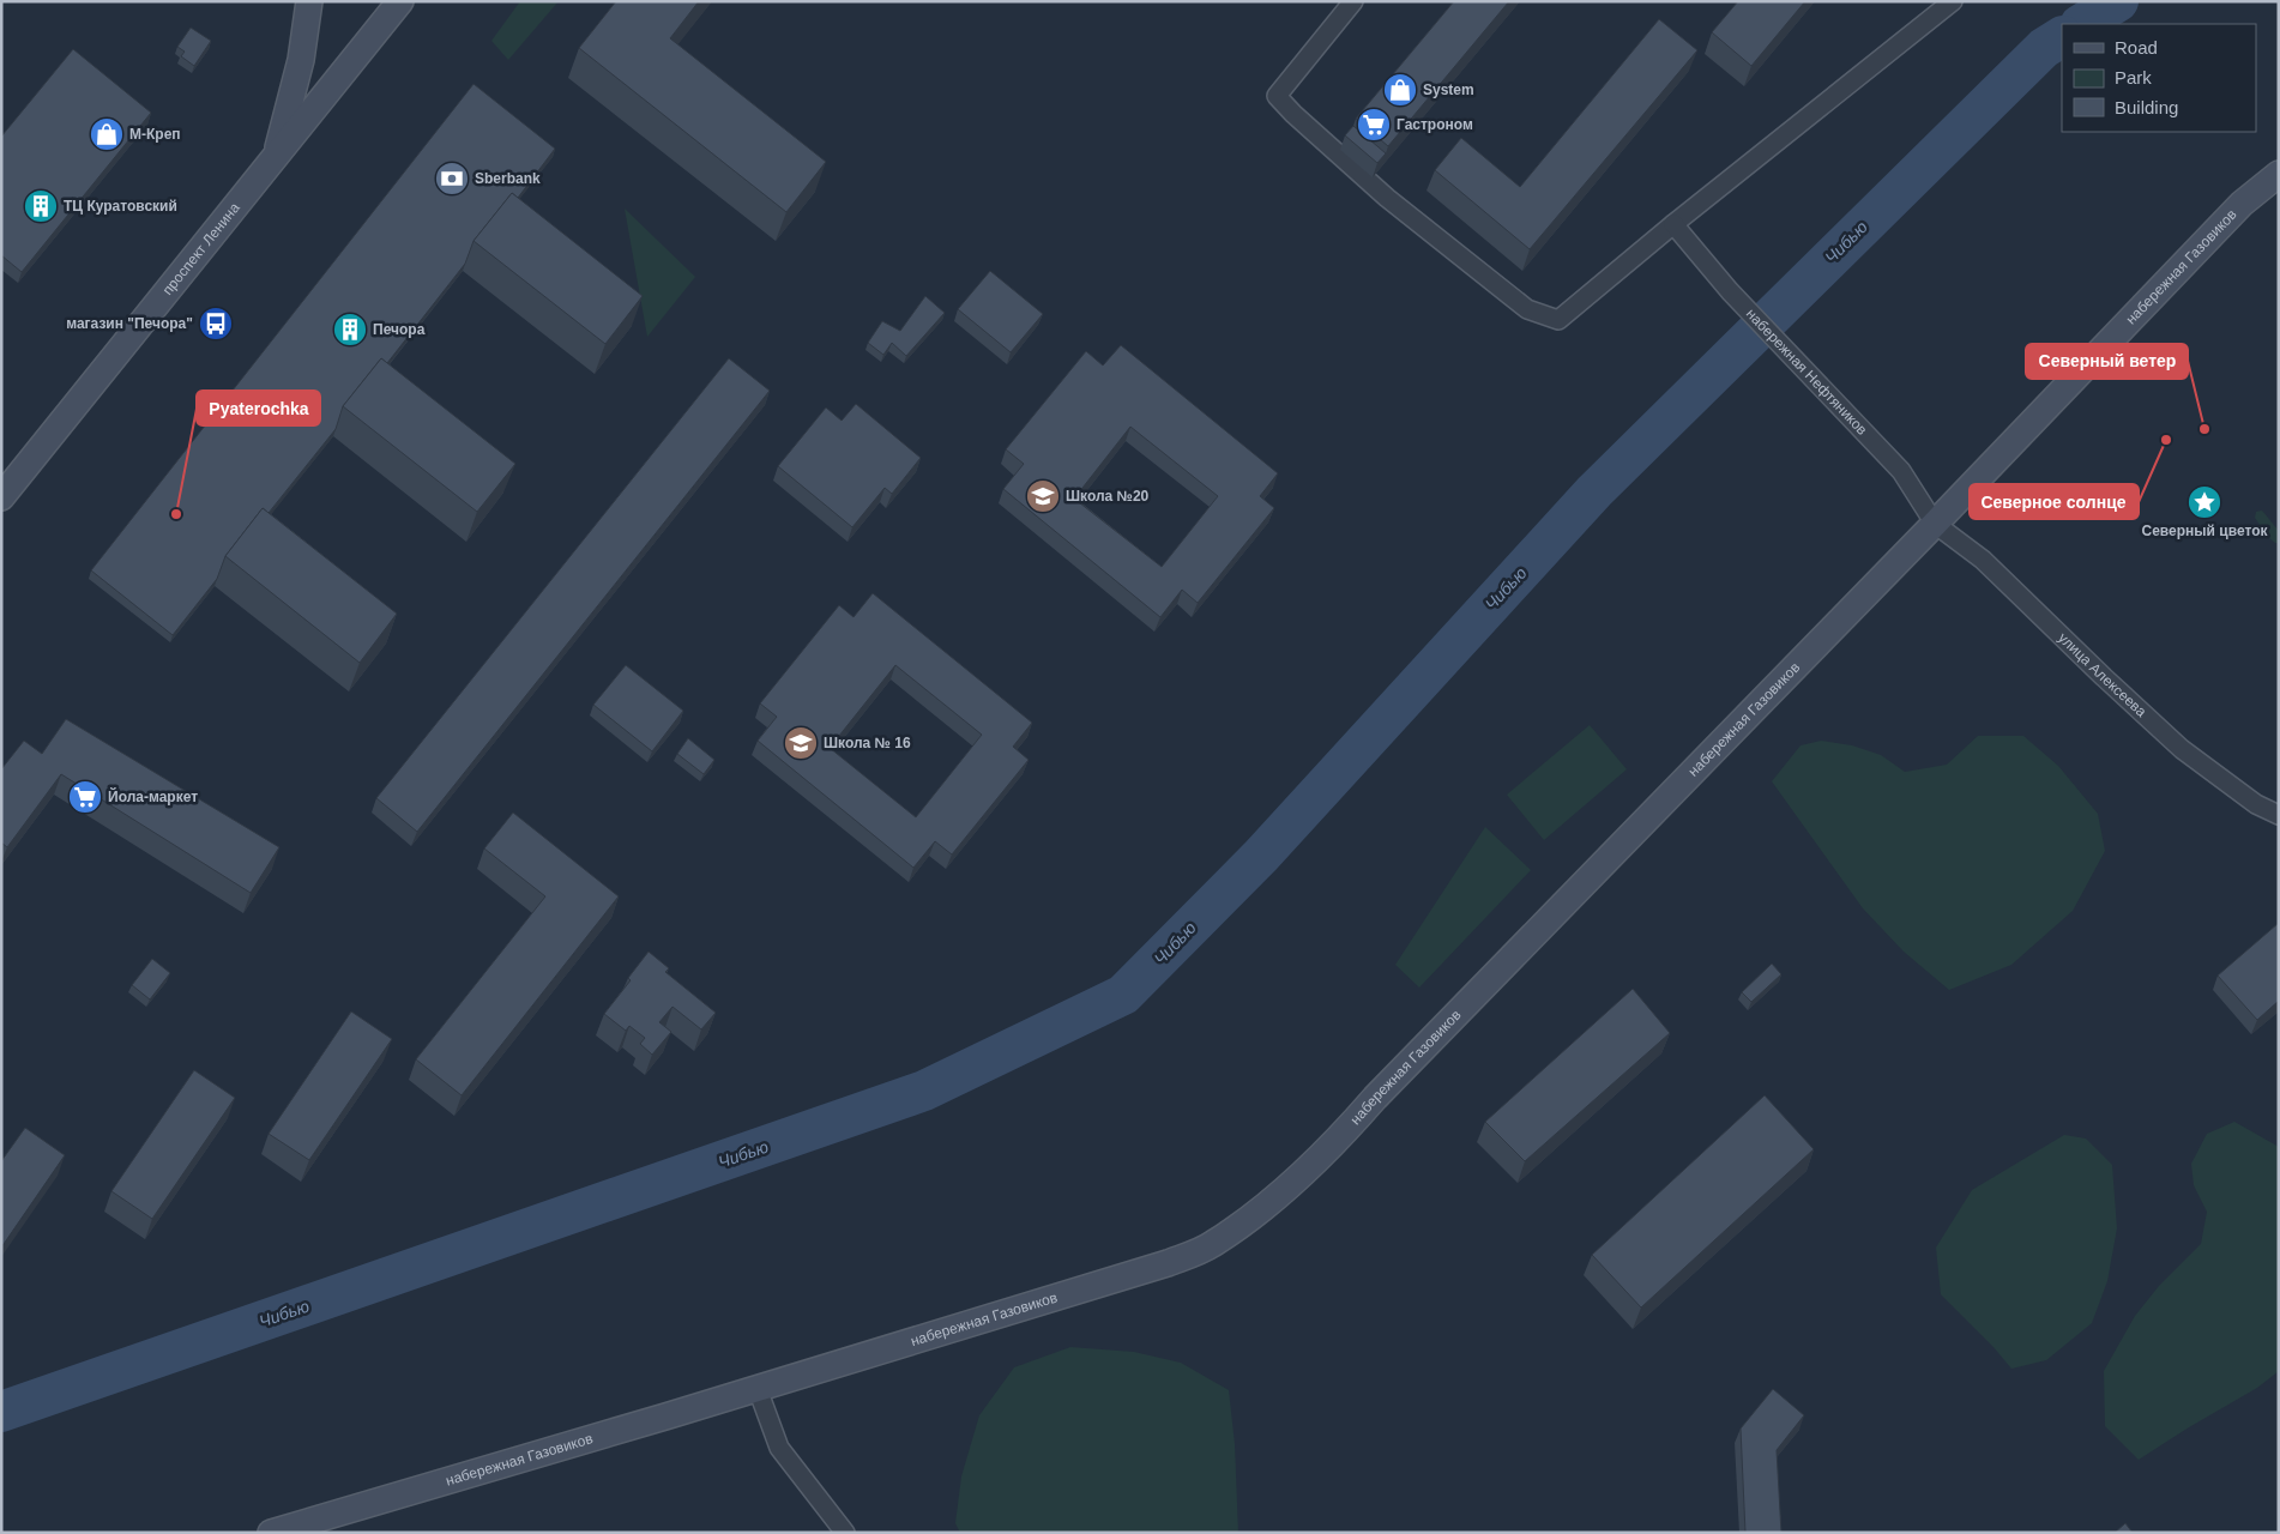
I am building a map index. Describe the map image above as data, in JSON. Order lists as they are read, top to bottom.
{
  "streets": {
    "main road": ["проспект Ленина", "набережная Газовиков"],
    "street": ["набережная Нефтяников", "улица Алексеева"]
  },
  "crossings": [
    ["набережная Газовиков", "набережная Нефтяников"],
    ["набережная Газовиков", "улица Алексеева"],
    ["набережная Нефтяников", "улица Алексеева"]
  ],
  "water": ["Чибью"],
  "places": {
    "shop": ["System", "М-Креп"],
    "supermarket": ["Гастроном", "Йола-маркет"],
    "bank": ["Sberbank"],
    "building": ["ТЦ Куратовский", "Печора"],
    "bus stop": ["магазин \"Печора\""],
    "other": ["Северный ветер", "Северное солнце", "Pyaterochka"],
    "school or university": ["Школа №20", "Школа № 16"],
    "place": ["Северный цветок"]
  },
  "legend": ["Road", "Park", "Building"]
}
